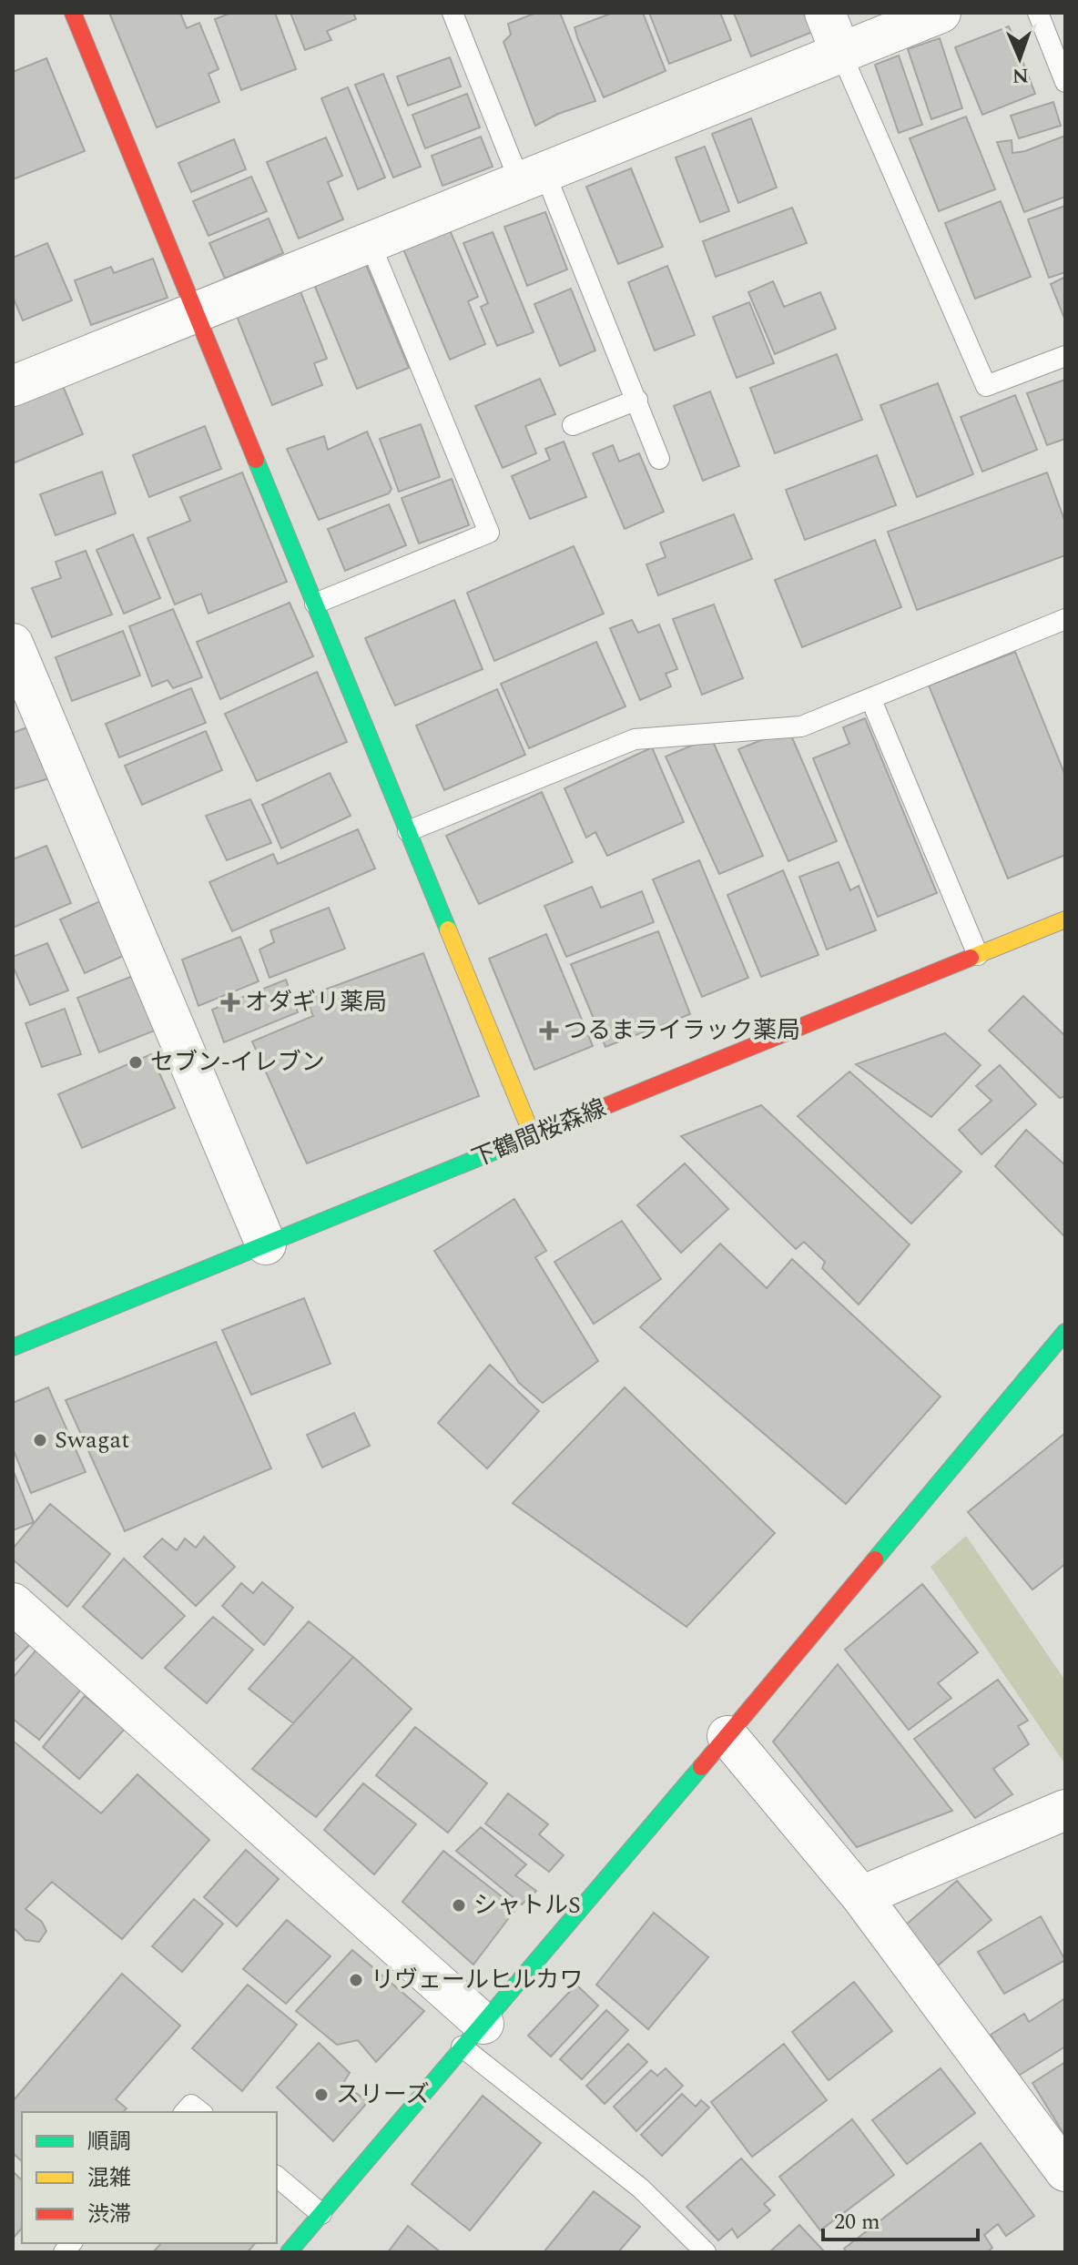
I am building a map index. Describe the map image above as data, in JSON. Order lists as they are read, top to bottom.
{
  "streets": {
    "street": ["下鶴間桜森線"]
  },
  "places": {
    "health": ["オダギリ薬局", "つるまライラック薬局"],
    "other": [
      "セブン-イレブン",
      "Swagat",
      "シャトルS",
      "リヴェールヒルカワ",
      "スリーズ"
    ]
  },
  "legend": ["順調", "混雑", "渋滞"],
  "scale_bar": "20 m",
  "north": "bottom"
}
